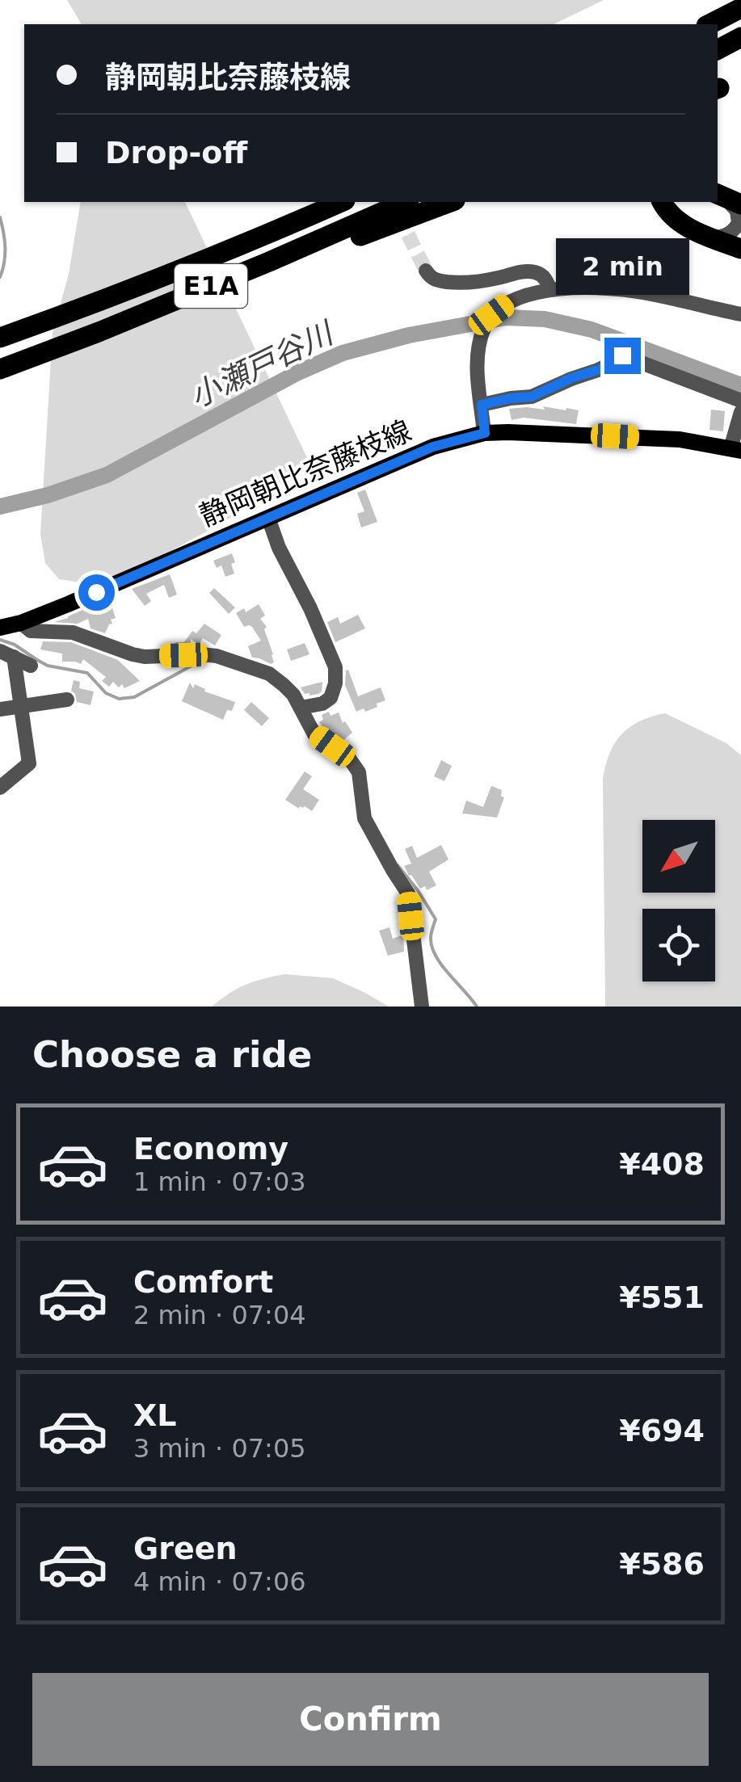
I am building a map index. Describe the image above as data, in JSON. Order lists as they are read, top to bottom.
{
  "streets": {
    "highway": ["E1A"],
    "main road": ["静岡朝比奈藤枝線"]
  },
  "water": ["小瀬戸谷川"],
  "north": "bottom left",
  "page": {
    "banner": ["静岡朝比奈藤枝線", "Drop-off"],
    "bubble": "2 min",
    "heading": "Choose a ride",
    "list": [
      {
        "name": "Economy",
        "note": "1 min · 07:03",
        "value": "¥408"
      },
      {
        "name": "Comfort",
        "note": "2 min · 07:04",
        "value": "¥551"
      },
      {
        "name": "XL",
        "note": "3 min · 07:05",
        "value": "¥694"
      },
      {
        "name": "Green",
        "note": "4 min · 07:06",
        "value": "¥586"
      }
    ],
    "buttons": "Confirm"
  }
}
